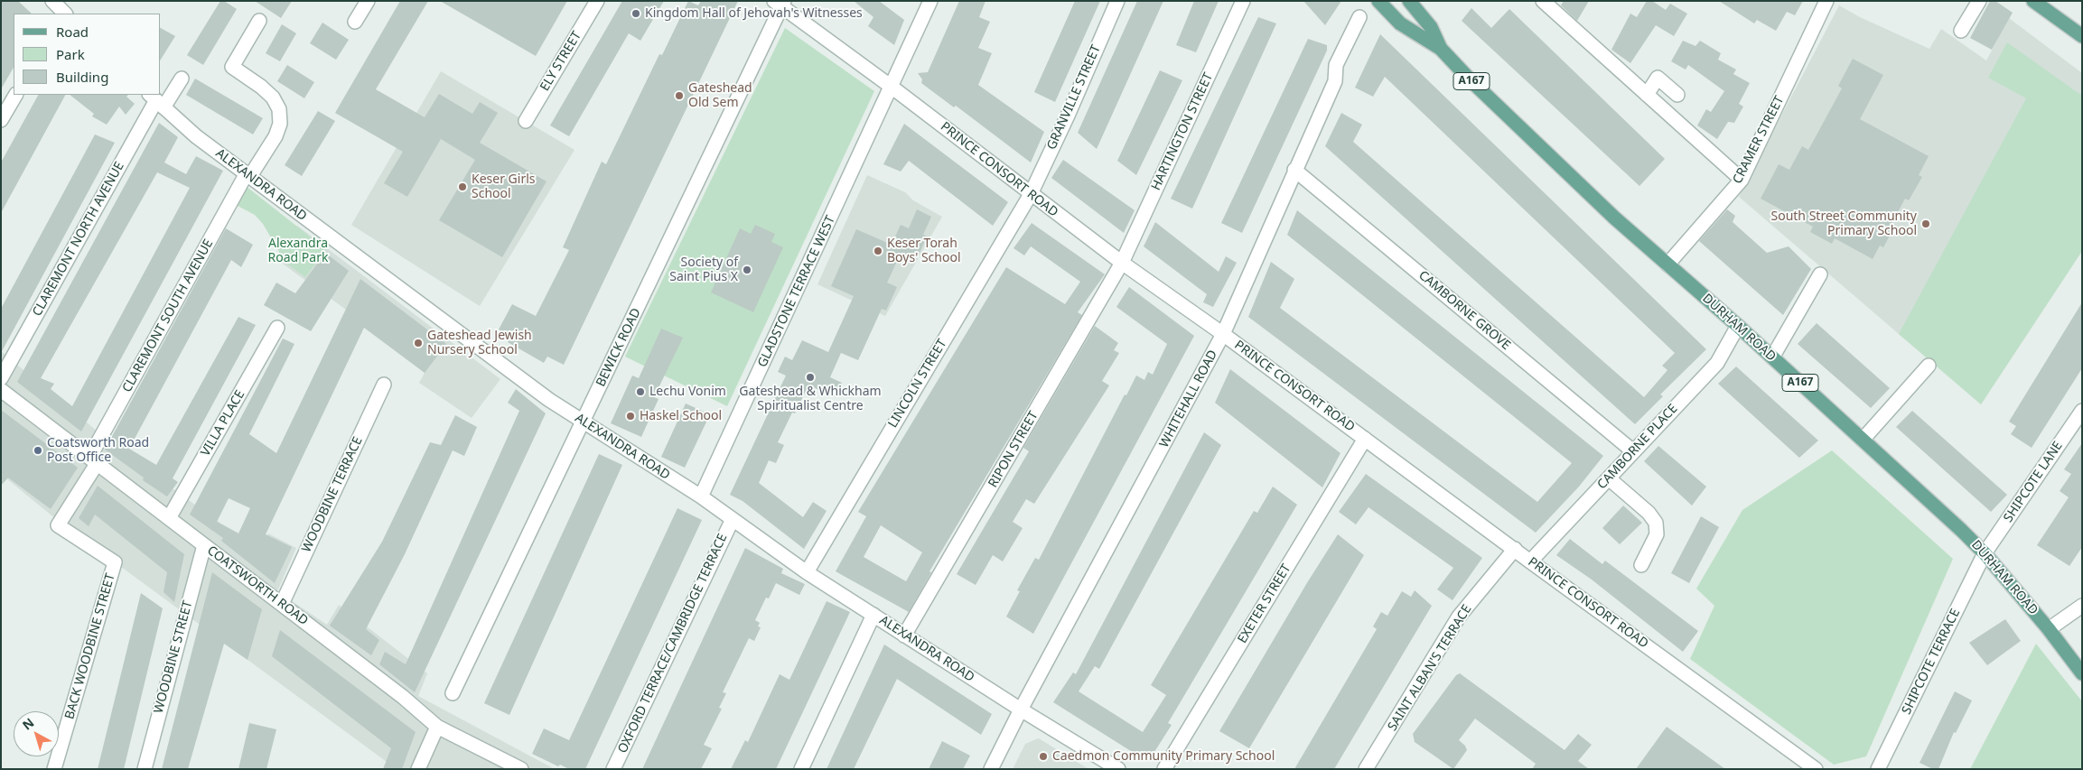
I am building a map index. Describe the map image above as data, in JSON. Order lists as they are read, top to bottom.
{
  "streets": {
    "main road": ["A167", "DURHAM ROAD"],
    "street": [
      "ELY STREET",
      "GRANVILLE STREET",
      "HARTINGTON STREET",
      "CRAMER STREET",
      "PRINCE CONSORT ROAD",
      "ALEXANDRA ROAD",
      "CLAREMONT NORTH AVENUE",
      "GLADSTONE TERRACE WEST",
      "CAMBORNE GROVE",
      "CLAREMONT SOUTH AVENUE",
      "BEWICK ROAD",
      "LINCOLN STREET",
      "WHITEHALL ROAD",
      "VILLA PLACE",
      "CAMBORNE PLACE",
      "RIPON STREET",
      "SHIPCOTE LANE",
      "WOODBINE TERRACE",
      "COATSWORTH ROAD",
      "EXETER STREET",
      "OXFORD TERRACE/CAMBRIDGE TERRACE",
      "BACK WOODBINE STREET",
      "WOODBINE STREET",
      "SHIPCOTE TERRACE",
      "SAINT ALBAN'S TERRACE"
    ]
  },
  "crossings": [
    ["A167", "DURHAM ROAD"],
    ["GRANVILLE STREET", "PRINCE CONSORT ROAD"],
    ["GRANVILLE STREET", "LINCOLN STREET"],
    ["HARTINGTON STREET", "PRINCE CONSORT ROAD"],
    ["HARTINGTON STREET", "RIPON STREET"],
    ["CRAMER STREET", "DURHAM ROAD"],
    ["PRINCE CONSORT ROAD", "GLADSTONE TERRACE WEST"],
    ["PRINCE CONSORT ROAD", "BEWICK ROAD"],
    ["PRINCE CONSORT ROAD", "LINCOLN STREET"],
    ["PRINCE CONSORT ROAD", "WHITEHALL ROAD"],
    ["PRINCE CONSORT ROAD", "CAMBORNE PLACE"],
    ["PRINCE CONSORT ROAD", "RIPON STREET"],
    ["PRINCE CONSORT ROAD", "EXETER STREET"],
    ["PRINCE CONSORT ROAD", "SAINT ALBAN'S TERRACE"],
    ["ALEXANDRA ROAD", "CLAREMONT NORTH AVENUE"],
    ["ALEXANDRA ROAD", "GLADSTONE TERRACE WEST"],
    ["ALEXANDRA ROAD", "CLAREMONT SOUTH AVENUE"],
    ["ALEXANDRA ROAD", "BEWICK ROAD"],
    ["ALEXANDRA ROAD", "LINCOLN STREET"],
    ["ALEXANDRA ROAD", "WHITEHALL ROAD"],
    ["ALEXANDRA ROAD", "RIPON STREET"],
    ["ALEXANDRA ROAD", "OXFORD TERRACE/CAMBRIDGE TERRACE"],
    ["CAMBORNE GROVE", "WHITEHALL ROAD"],
    ["CAMBORNE GROVE", "CAMBORNE PLACE"],
    ["CLAREMONT SOUTH AVENUE", "COATSWORTH ROAD"],
    ["CLAREMONT SOUTH AVENUE", "BACK WOODBINE STREET"],
    ["DURHAM ROAD", "CAMBORNE PLACE"],
    ["DURHAM ROAD", "SHIPCOTE LANE"],
    ["DURHAM ROAD", "SHIPCOTE TERRACE"],
    ["VILLA PLACE", "COATSWORTH ROAD"],
    ["SHIPCOTE LANE", "SHIPCOTE TERRACE"],
    ["WOODBINE TERRACE", "COATSWORTH ROAD"],
    ["COATSWORTH ROAD", "WOODBINE STREET"]
  ],
  "parks": ["Alexandra Road Park"],
  "places": [
    "Kingdom Hall of Jehovah's Witnesses",
    "Gateshead Old Sem",
    "Keser Girls School",
    "South Street Community Primary School",
    "Keser Torah Boys' School",
    "Society of Saint Pius X",
    "Gateshead Jewish Nursery School",
    "Gateshead & Whickham Spiritualist Centre",
    "Lechu Vonim",
    "Haskel School",
    "Coatsworth Road Post Office",
    "Caedmon Community Primary School"
  ],
  "legend": ["Road", "Park", "Building"],
  "north": "top left"
}
